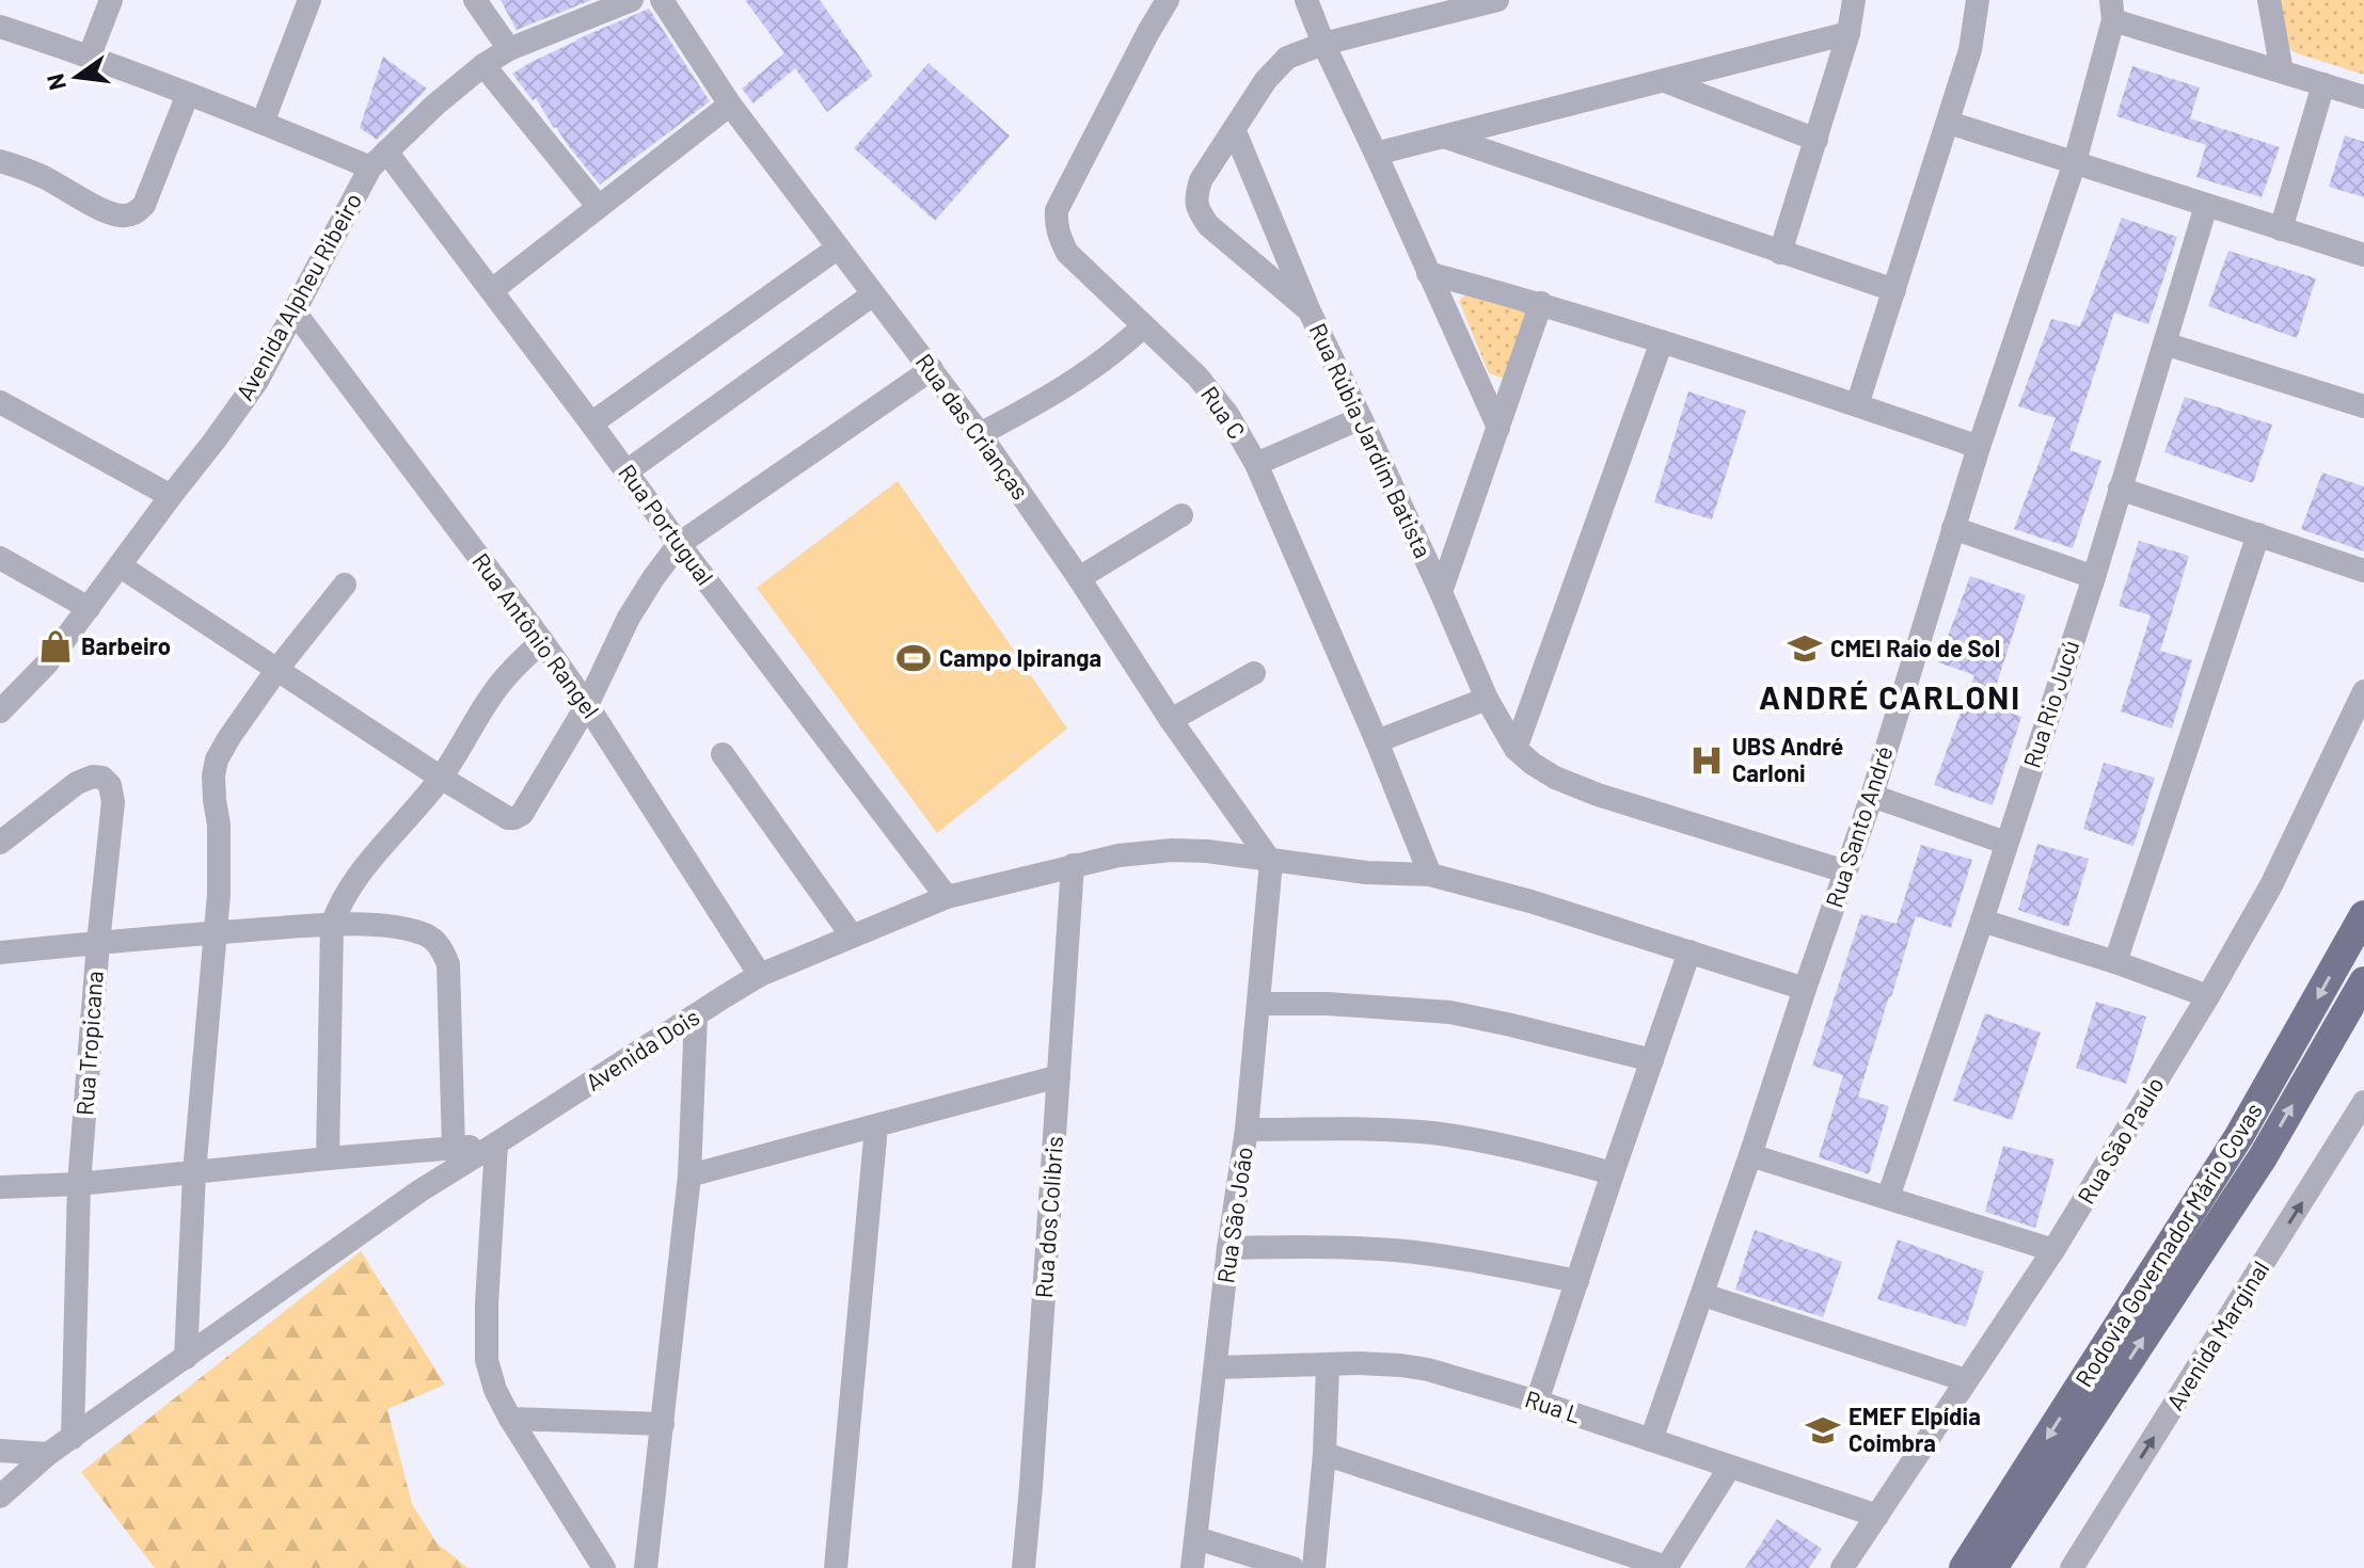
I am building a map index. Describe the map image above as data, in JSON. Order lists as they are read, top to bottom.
{
  "streets": {
    "main road": ["Rodovia Governador Mário Covas"],
    "street": [
      "Avenida Alpheu Ribeiro",
      "Rua C",
      "Rua das Crianças",
      "Rua Rúbia Jardim Batista",
      "Rua Portugual",
      "Rua Antônio Rangel",
      "Rua Rio Jucú",
      "Rua Santo André",
      "Rua Tropicana",
      "Avenida Dois",
      "Rua São Paulo",
      "Rua São João",
      "Rua dos Colibris",
      "Avenida Marginal",
      "Rua L"
    ]
  },
  "crossings": [
    ["Avenida Alpheu Ribeiro", "Rua Portugual"],
    ["Avenida Alpheu Ribeiro", "Rua Antônio Rangel"],
    ["Rua C", "Avenida Dois"],
    ["Rua das Crianças", "Avenida Dois"],
    ["Rua das Crianças", "Rua São João"],
    ["Rua Portugual", "Avenida Dois"],
    ["Rua Antônio Rangel", "Avenida Dois"],
    ["Rua Santo André", "Avenida Dois"],
    ["Rua Santo André", "Rua L"],
    ["Rua Tropicana", "Avenida Dois"],
    ["Avenida Dois", "Rua São João"],
    ["Avenida Dois", "Rua dos Colibris"],
    ["Rua São Paulo", "Rua L"],
    ["Rua São João", "Rua L"]
  ],
  "one_way": ["Avenida Marginal"],
  "districts": ["ANDRÉ CARLONI"],
  "places": {
    "shop": ["Barbeiro"],
    "school or university": ["CMEI Raio de Sol", "EMEF Elpídia Coimbra"],
    "sports": ["Campo Ipiranga"],
    "hospital": ["UBS André Carloni"]
  },
  "north": "left"
}
